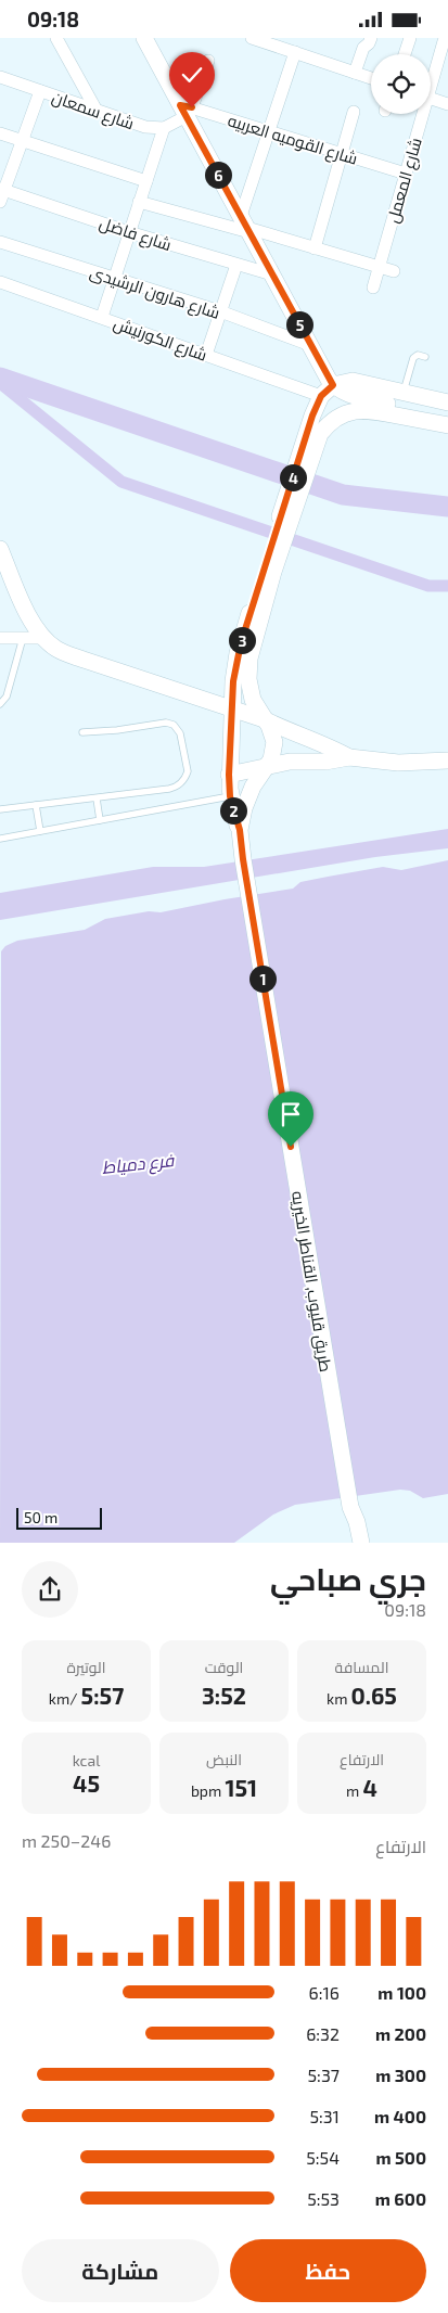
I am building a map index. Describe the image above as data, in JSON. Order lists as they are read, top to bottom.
{
  "streets": {
    "main road": ["طريق قليوب, القناطر الخيريه"],
    "street": [
      "شارع سمعان",
      "شارع القوميه العربيه",
      "شارع المعمل",
      "شارع فاضل",
      "شارع هارون الرشيدى",
      "شارع الكورنيش"
    ]
  },
  "crossings": [
    ["شارع القوميه العربيه", "شارع المعمل"],
    ["شارع الكورنيش", "طريق قليوب, القناطر الخيريه"]
  ],
  "water": ["فرع دمياط"],
  "scale_bar": "50 m",
  "page": {
    "status": "09:18",
    "pins": [
      "6",
      "5",
      "4",
      "3",
      "2",
      "1"
    ],
    "scale": "50 m",
    "heading": ["جري صباحي", "09:18"],
    "stats": [
      ["المسافة", "0.65 km"],
      ["الوقت", "3:52"],
      ["الوتيرة", "5:57 /km"],
      ["الارتفاع", "4 m"],
      ["النبض", "151 bpm"],
      ["kcal", "45"]
    ],
    "chart": ["الارتفاع", "246–250 m"],
    "list": [
      {
        "name": "100 m",
        "note": "6:16"
      },
      {
        "name": "200 m",
        "note": "6:32"
      },
      {
        "name": "300 m",
        "note": "5:37"
      },
      {
        "name": "400 m",
        "note": "5:31"
      },
      {
        "name": "500 m",
        "note": "5:54"
      },
      {
        "name": "600 m",
        "note": "5:53"
      }
    ],
    "buttons": ["حفظ", "مشاركة"]
  }
}
